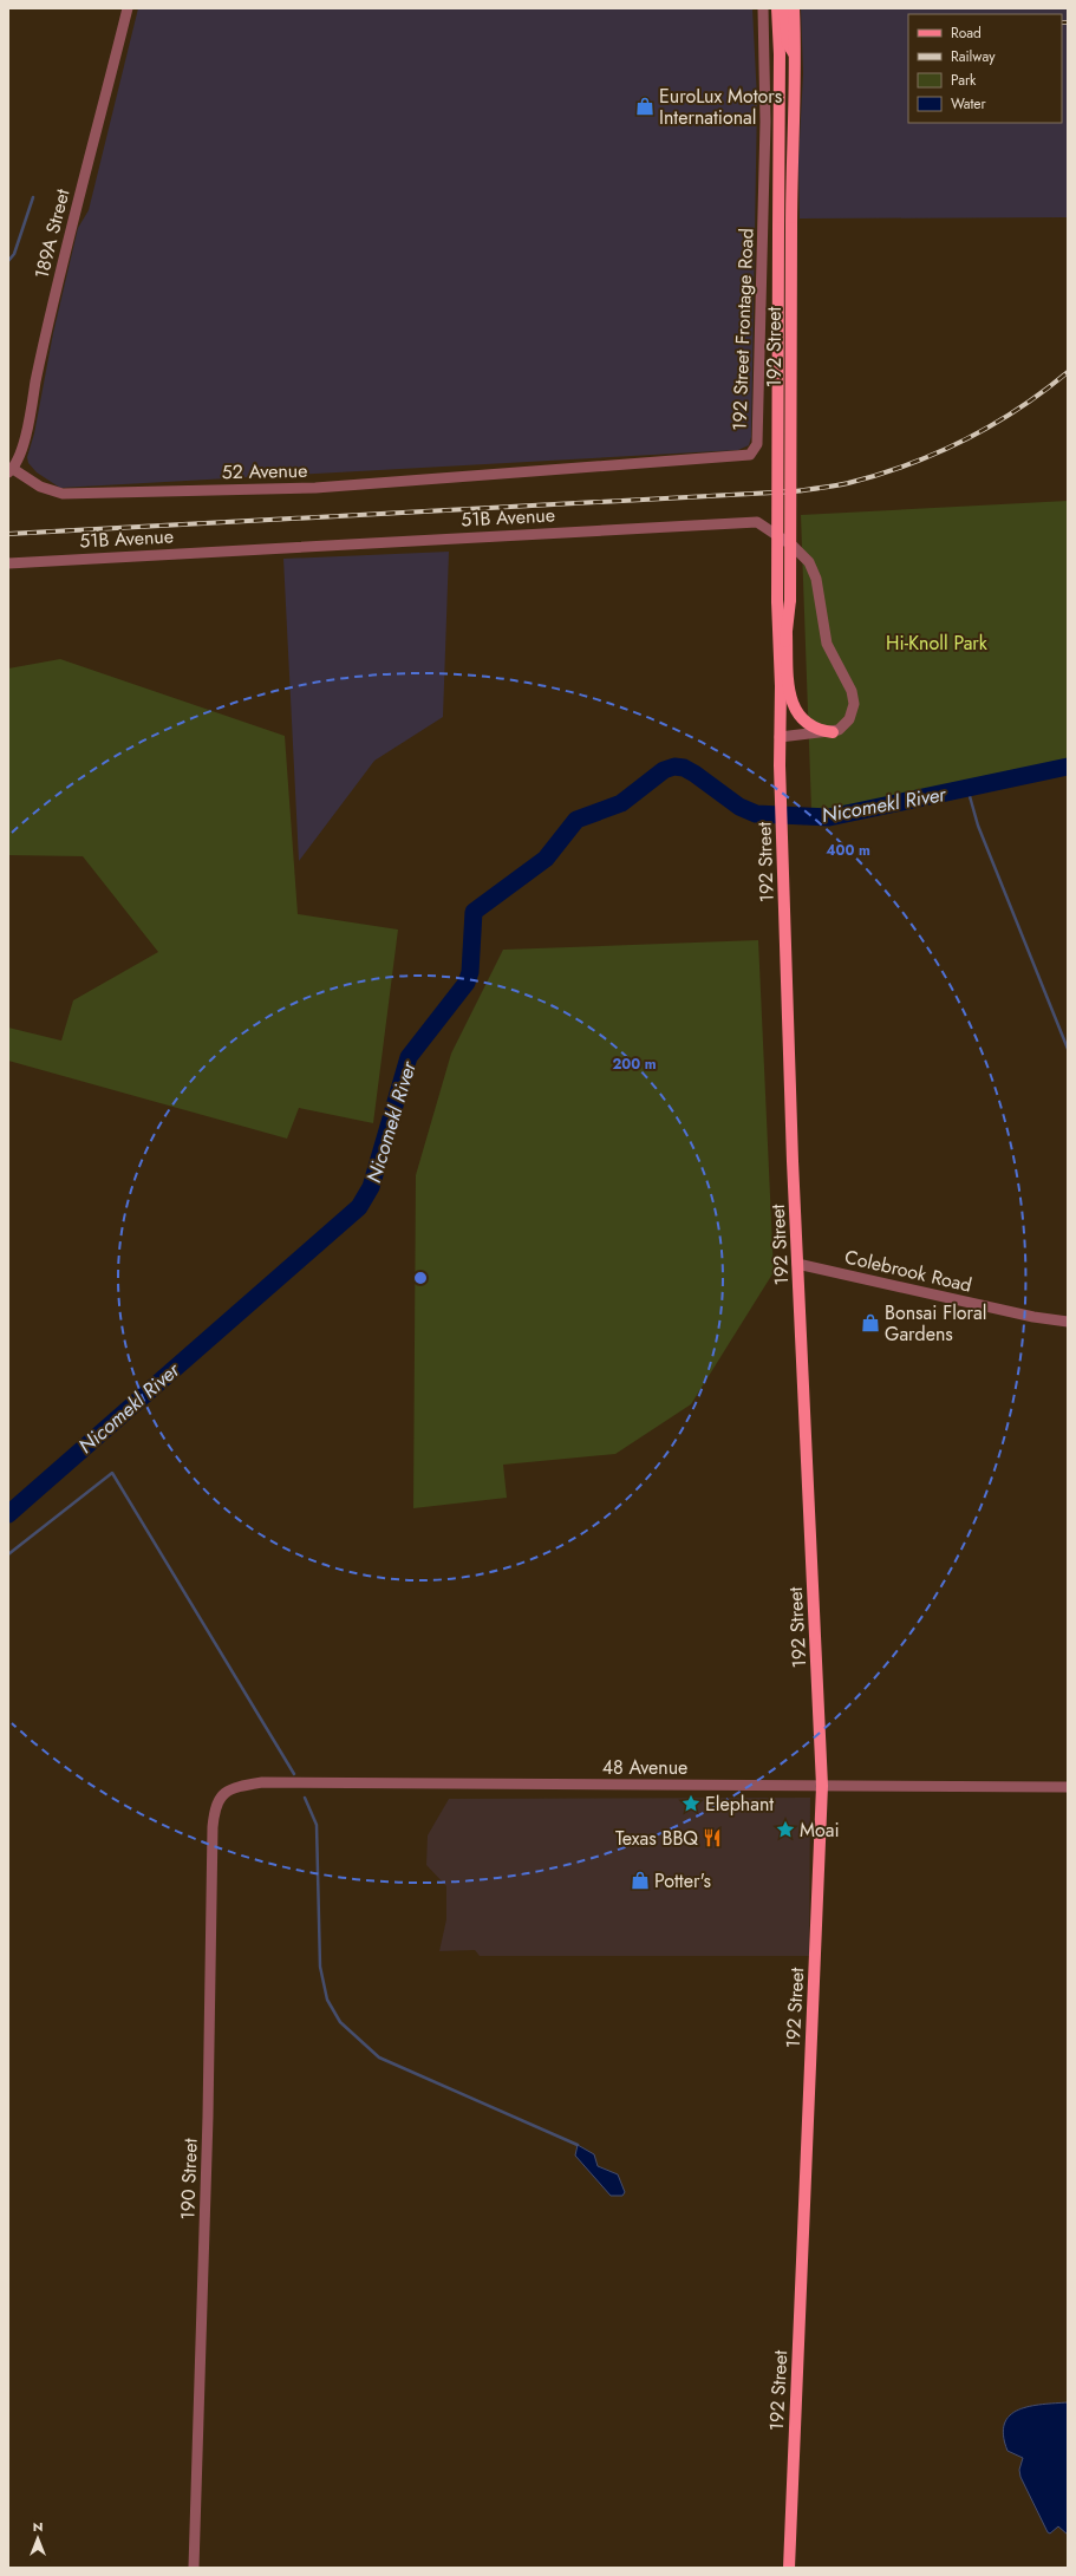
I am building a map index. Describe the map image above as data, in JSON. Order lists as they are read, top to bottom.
{
  "streets": {
    "main road": ["192 Street"],
    "street": [
      "189A Street",
      "192 Street Frontage Road",
      "52 Avenue",
      "51B Avenue",
      "Colebrook Road",
      "48 Avenue",
      "190 Street"
    ]
  },
  "crossings": [
    ["189A Street", "52 Avenue"],
    ["192 Street Frontage Road", "52 Avenue"],
    ["192 Street", "Colebrook Road"],
    ["192 Street", "48 Avenue"],
    ["48 Avenue", "190 Street"]
  ],
  "water": ["Nicomekl River"],
  "parks": ["Hi-Knoll Park"],
  "places": {
    "shop": ["EuroLux Motors International", "Bonsai Floral Gardens", "Potter's"],
    "place": ["Elephant", "Moai"],
    "restaurant": ["Texas BBQ"]
  },
  "legend": [
    "Road",
    "Railway",
    "Park",
    "Water"
  ],
  "north": "top",
  "rings": ["400 m", "200 m"]
}
